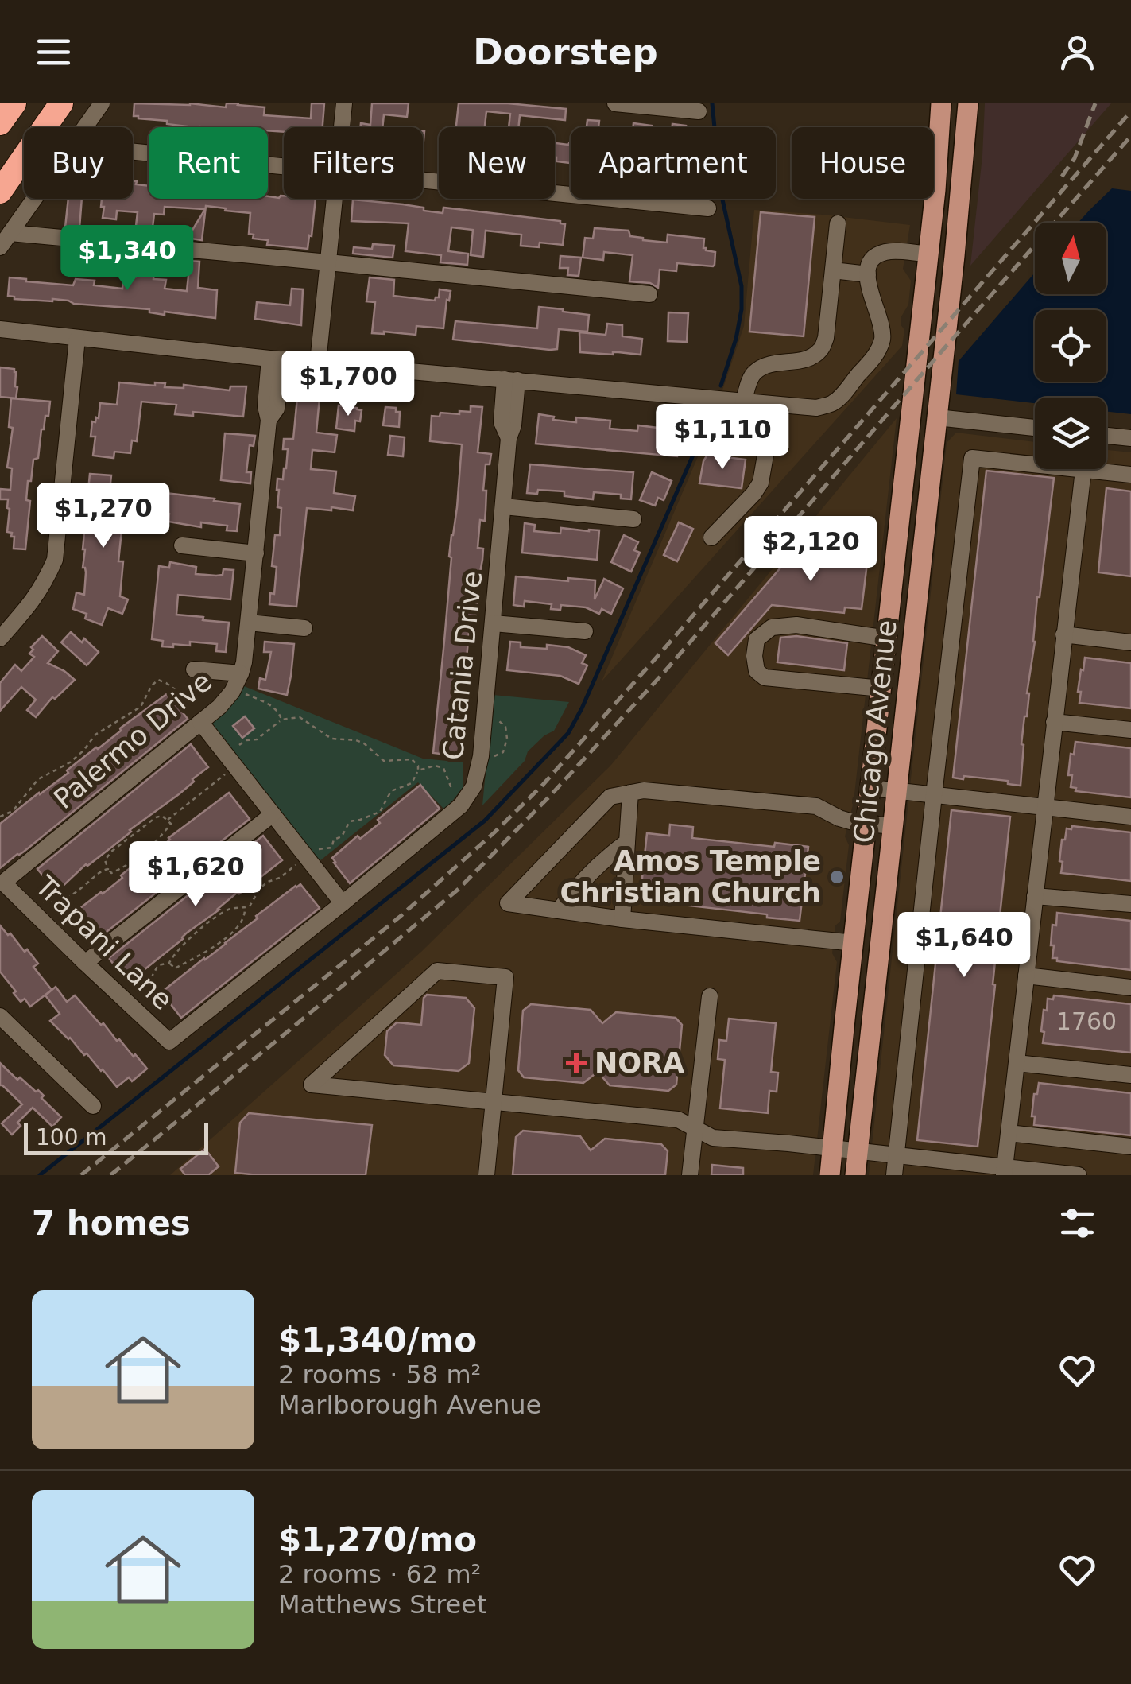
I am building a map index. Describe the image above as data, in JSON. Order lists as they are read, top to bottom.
{
  "streets": {
    "main road": ["Chicago Avenue"],
    "street": ["Catania Drive", "Palermo Drive", "Trapani Lane"]
  },
  "crossings": [
    ["Catania Drive", "Trapani Lane"],
    ["Palermo Drive", "Trapani Lane"]
  ],
  "places": {
    "other": ["Amos Temple Christian Church"],
    "health": ["NORA"]
  },
  "house_numbers": ["1760"],
  "scale_bar": "100 m",
  "north": "top",
  "page": {
    "header": "Doorstep",
    "chip": [
      "Buy",
      "Rent",
      "Filters",
      "New",
      "Apartment",
      "House"
    ],
    "price": [
      "$1,340",
      "$1,700",
      "$1,110",
      "$1,270",
      "$2,120",
      "$1,620",
      "$1,640"
    ],
    "scale": "100 m",
    "heading": "7 homes",
    "list": [
      {
        "name": "$1,340/mo",
        "note": "2 rooms · 58 m² · Marlborough Avenue"
      },
      {
        "name": "$1,270/mo",
        "note": "2 rooms · 62 m² · Matthews Street"
      }
    ]
  }
}
